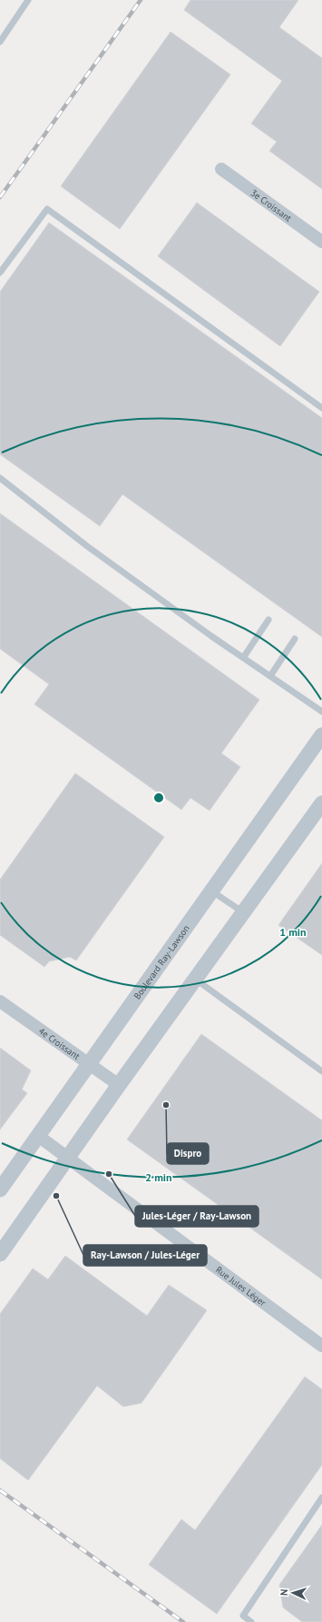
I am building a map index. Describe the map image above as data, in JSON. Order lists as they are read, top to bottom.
{
  "streets": {
    "street": [
      "3e Croissant",
      "Boulevard Ray-Lawson",
      "4e Croissant",
      "Rue Jules Léger"
    ]
  },
  "crossings": [
    ["Boulevard Ray-Lawson", "4e Croissant"],
    ["Boulevard Ray-Lawson", "Rue Jules Léger"]
  ],
  "places": ["Dispro", "Jules-Léger / Ray-Lawson", "Ray-Lawson / Jules-Léger"],
  "north": "left",
  "rings": ["1 min", "2 min"]
}
